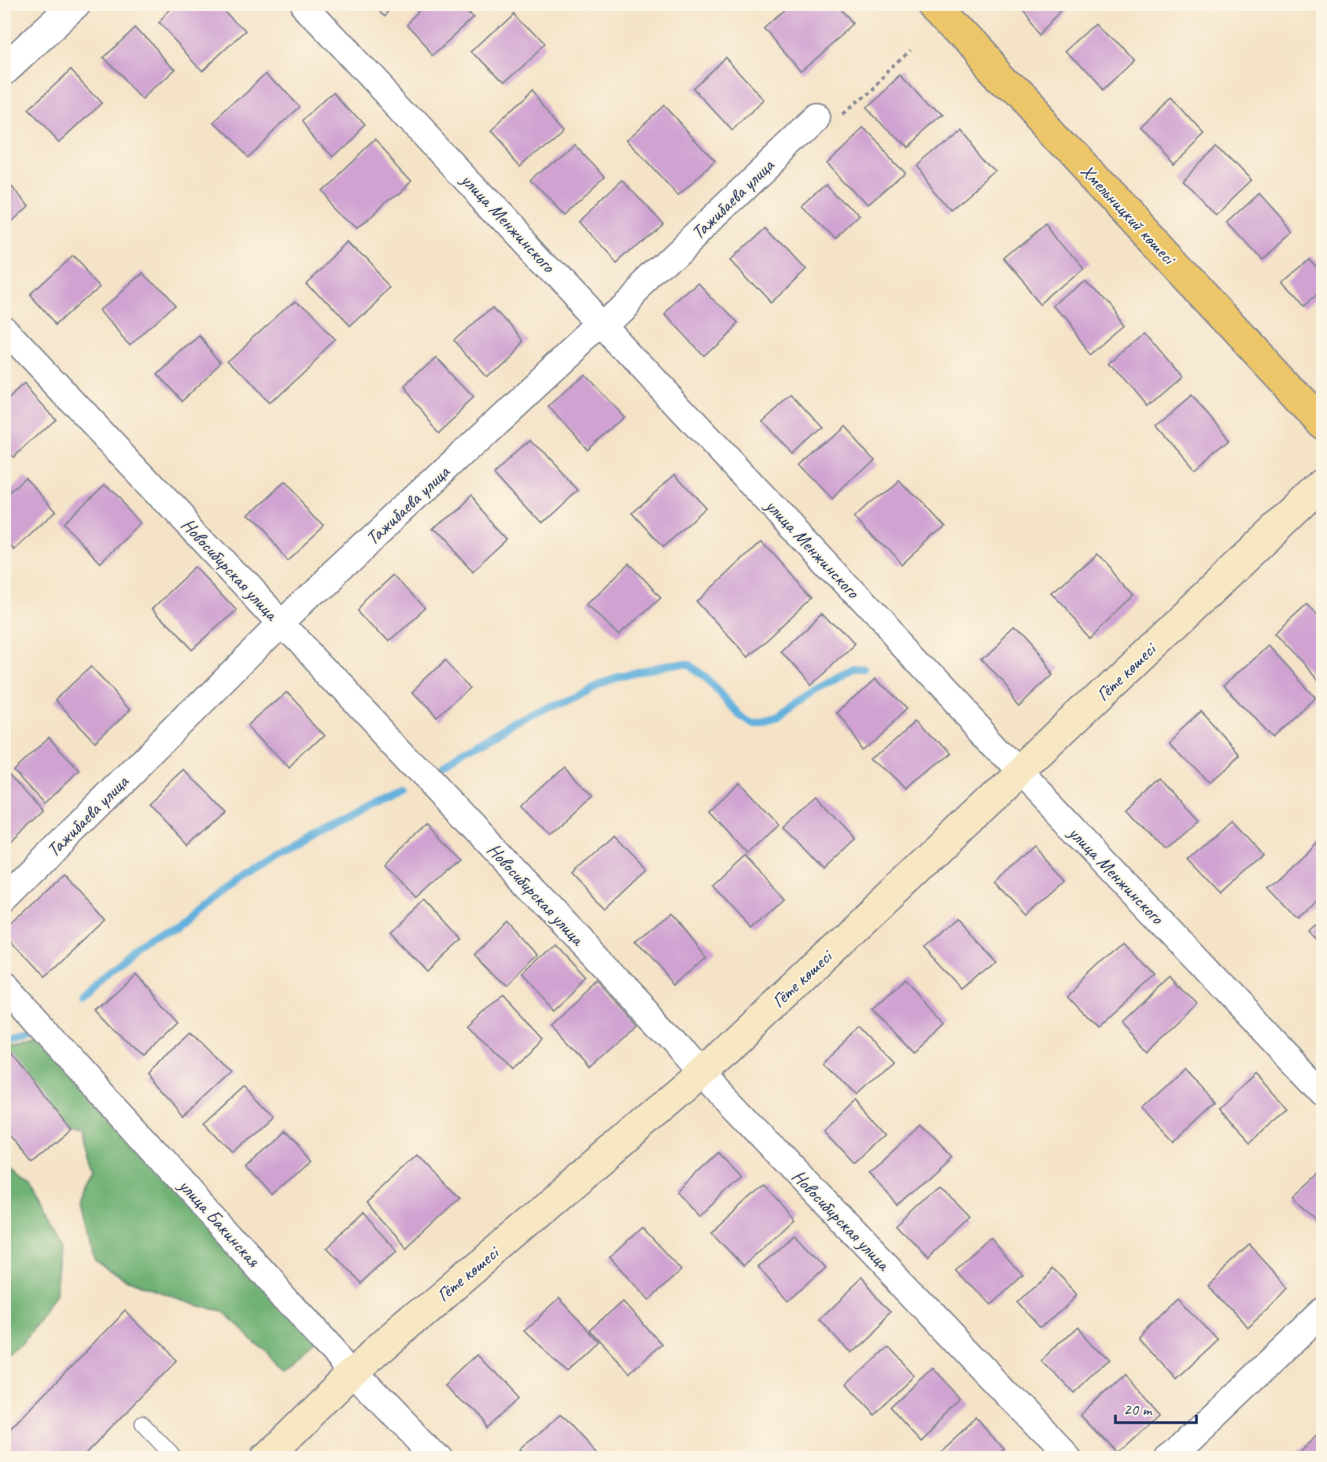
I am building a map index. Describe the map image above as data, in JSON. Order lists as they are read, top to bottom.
{
  "streets": {
    "main road": ["Хмельницкий көшесі", "Гёте көшесі"],
    "street": [
      "Тажибаева улица",
      "улица Менжинского",
      "Новосибирская улица",
      "улица Бакинская"
    ]
  },
  "crossings": [
    ["Тажибаева улица", "улица Менжинского"],
    ["Тажибаева улица", "Новосибирская улица"],
    ["улица Менжинского", "Гёте көшесі"],
    ["Новосибирская улица", "Гёте көшесі"],
    ["Гёте көшесі", "улица Бакинская"]
  ],
  "scale_bar": "20 m"
}
